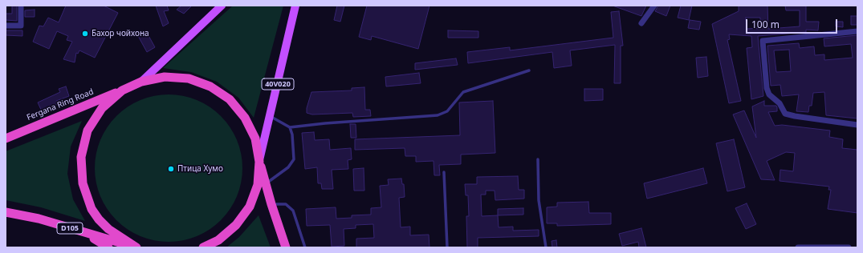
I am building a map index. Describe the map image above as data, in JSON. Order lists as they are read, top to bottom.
{
  "streets": {
    "highway": ["Fergana Ring Road", "D105"],
    "main road": ["40V020"]
  },
  "places": ["Бахор чойхона", "Птица Хумо"],
  "scale_bar": "100 m"
}
